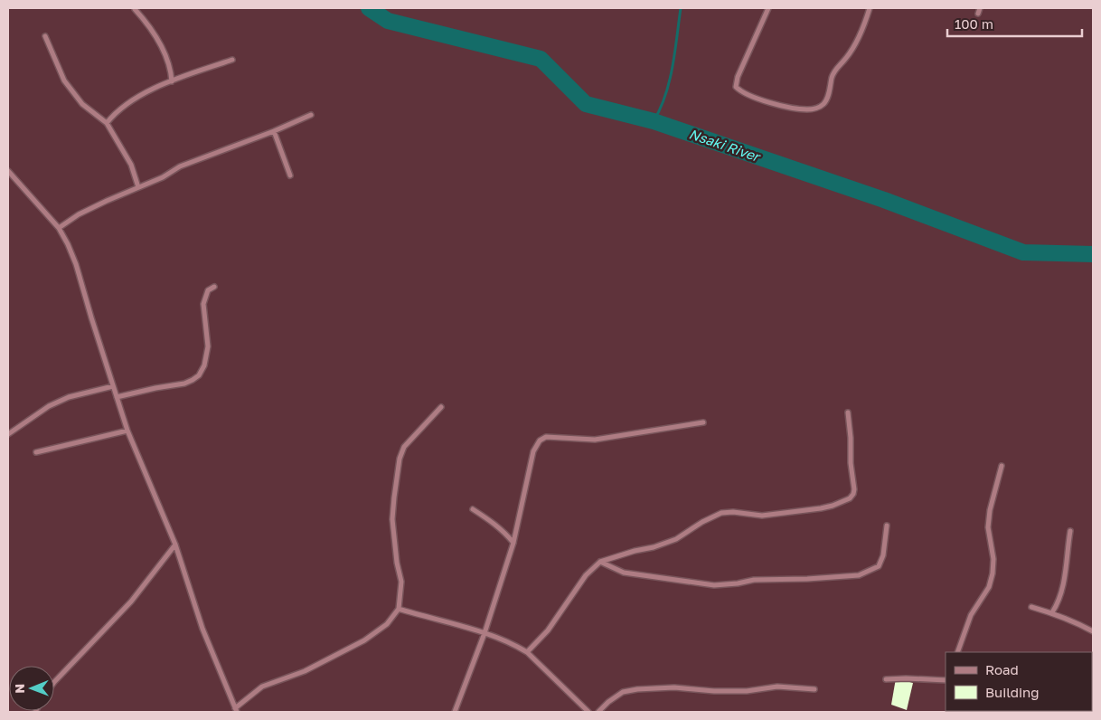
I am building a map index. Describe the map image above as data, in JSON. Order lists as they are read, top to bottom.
{
  "water": ["Nsaki River"],
  "legend": ["Road", "Building"],
  "scale_bar": "100 m",
  "north": "left"
}
